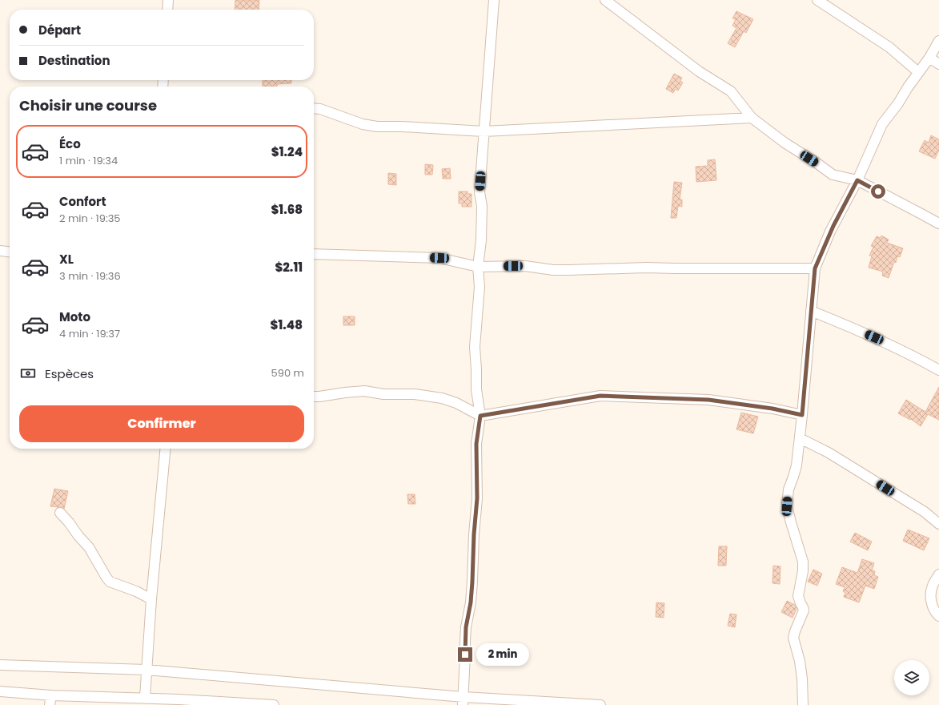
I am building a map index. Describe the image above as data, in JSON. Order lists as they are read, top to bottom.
{
  "page": {
    "banner": ["Départ", "Destination"],
    "heading": "Choisir une course",
    "list": [
      {
        "name": "Éco",
        "note": "1 min · 19:34",
        "value": "$1.24"
      },
      {
        "name": "Confort",
        "note": "2 min · 19:35",
        "value": "$1.68"
      },
      {
        "name": "XL",
        "note": "3 min · 19:36",
        "value": "$2.11"
      },
      {
        "name": "Moto",
        "note": "4 min · 19:37",
        "value": "$1.48"
      }
    ],
    "pay": ["Espèces", "590 m"],
    "buttons": "Confirmer",
    "bubble": "2 min"
  }
}
